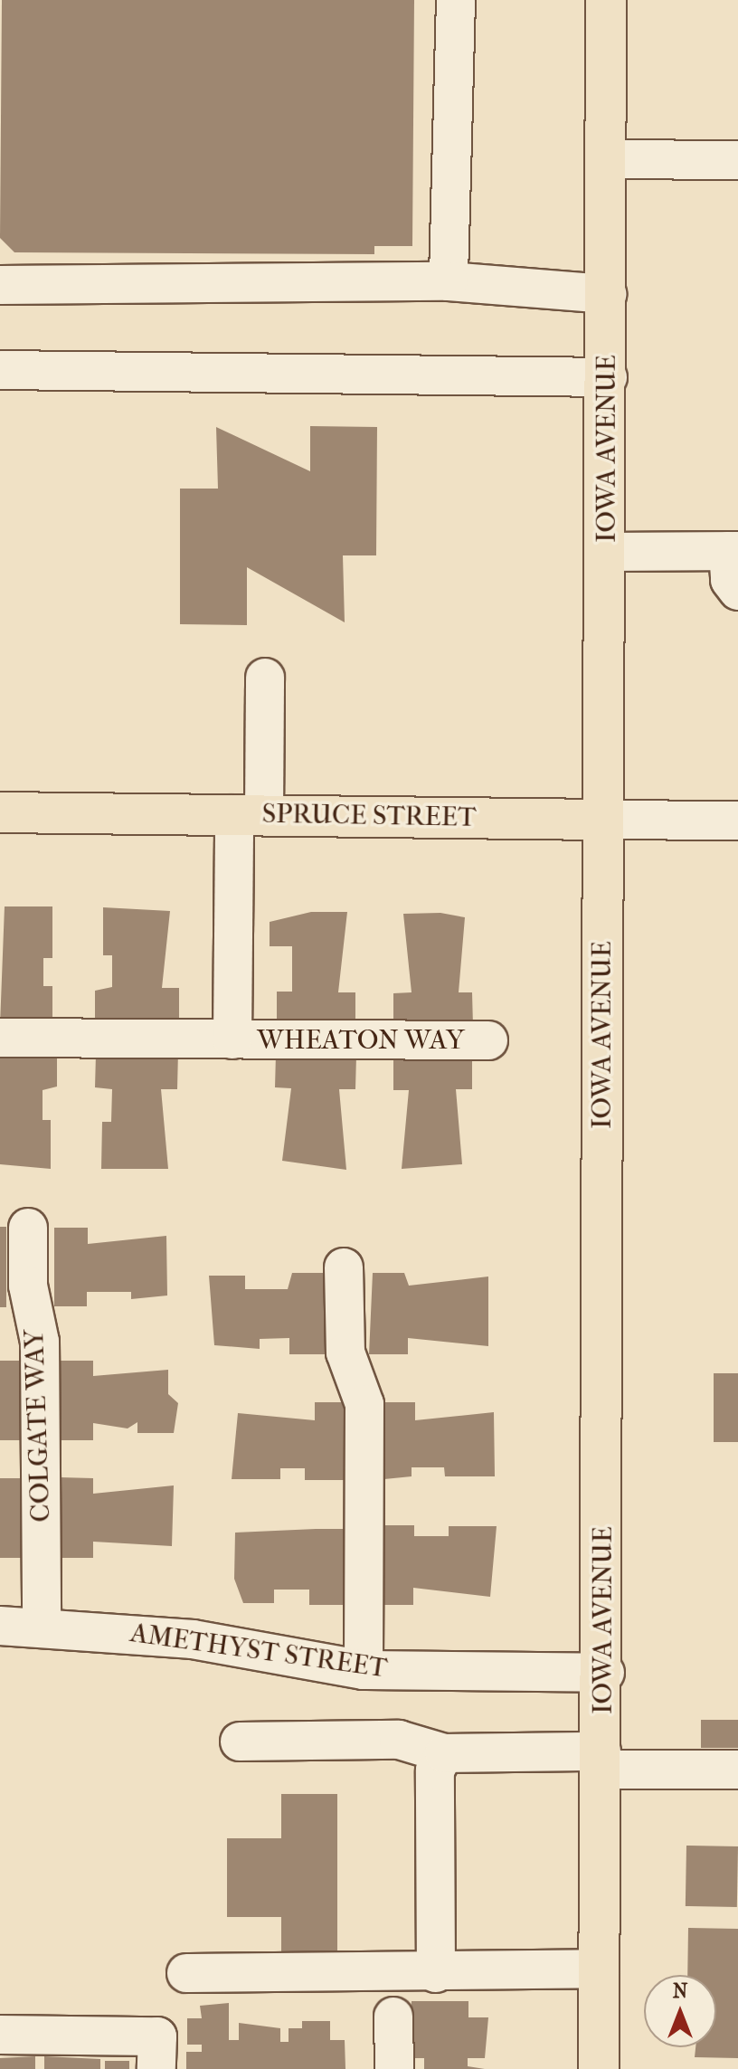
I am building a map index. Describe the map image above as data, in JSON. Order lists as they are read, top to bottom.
{
  "streets": {
    "main road": ["IOWA AVENUE", "SPRUCE STREET"],
    "street": ["WHEATON WAY", "COLGATE WAY", "AMETHYST STREET"]
  },
  "crossings": [
    ["IOWA AVENUE", "SPRUCE STREET"],
    ["IOWA AVENUE", "AMETHYST STREET"],
    ["SPRUCE STREET", "WHEATON WAY"],
    ["COLGATE WAY", "AMETHYST STREET"]
  ],
  "north": "top"
}
